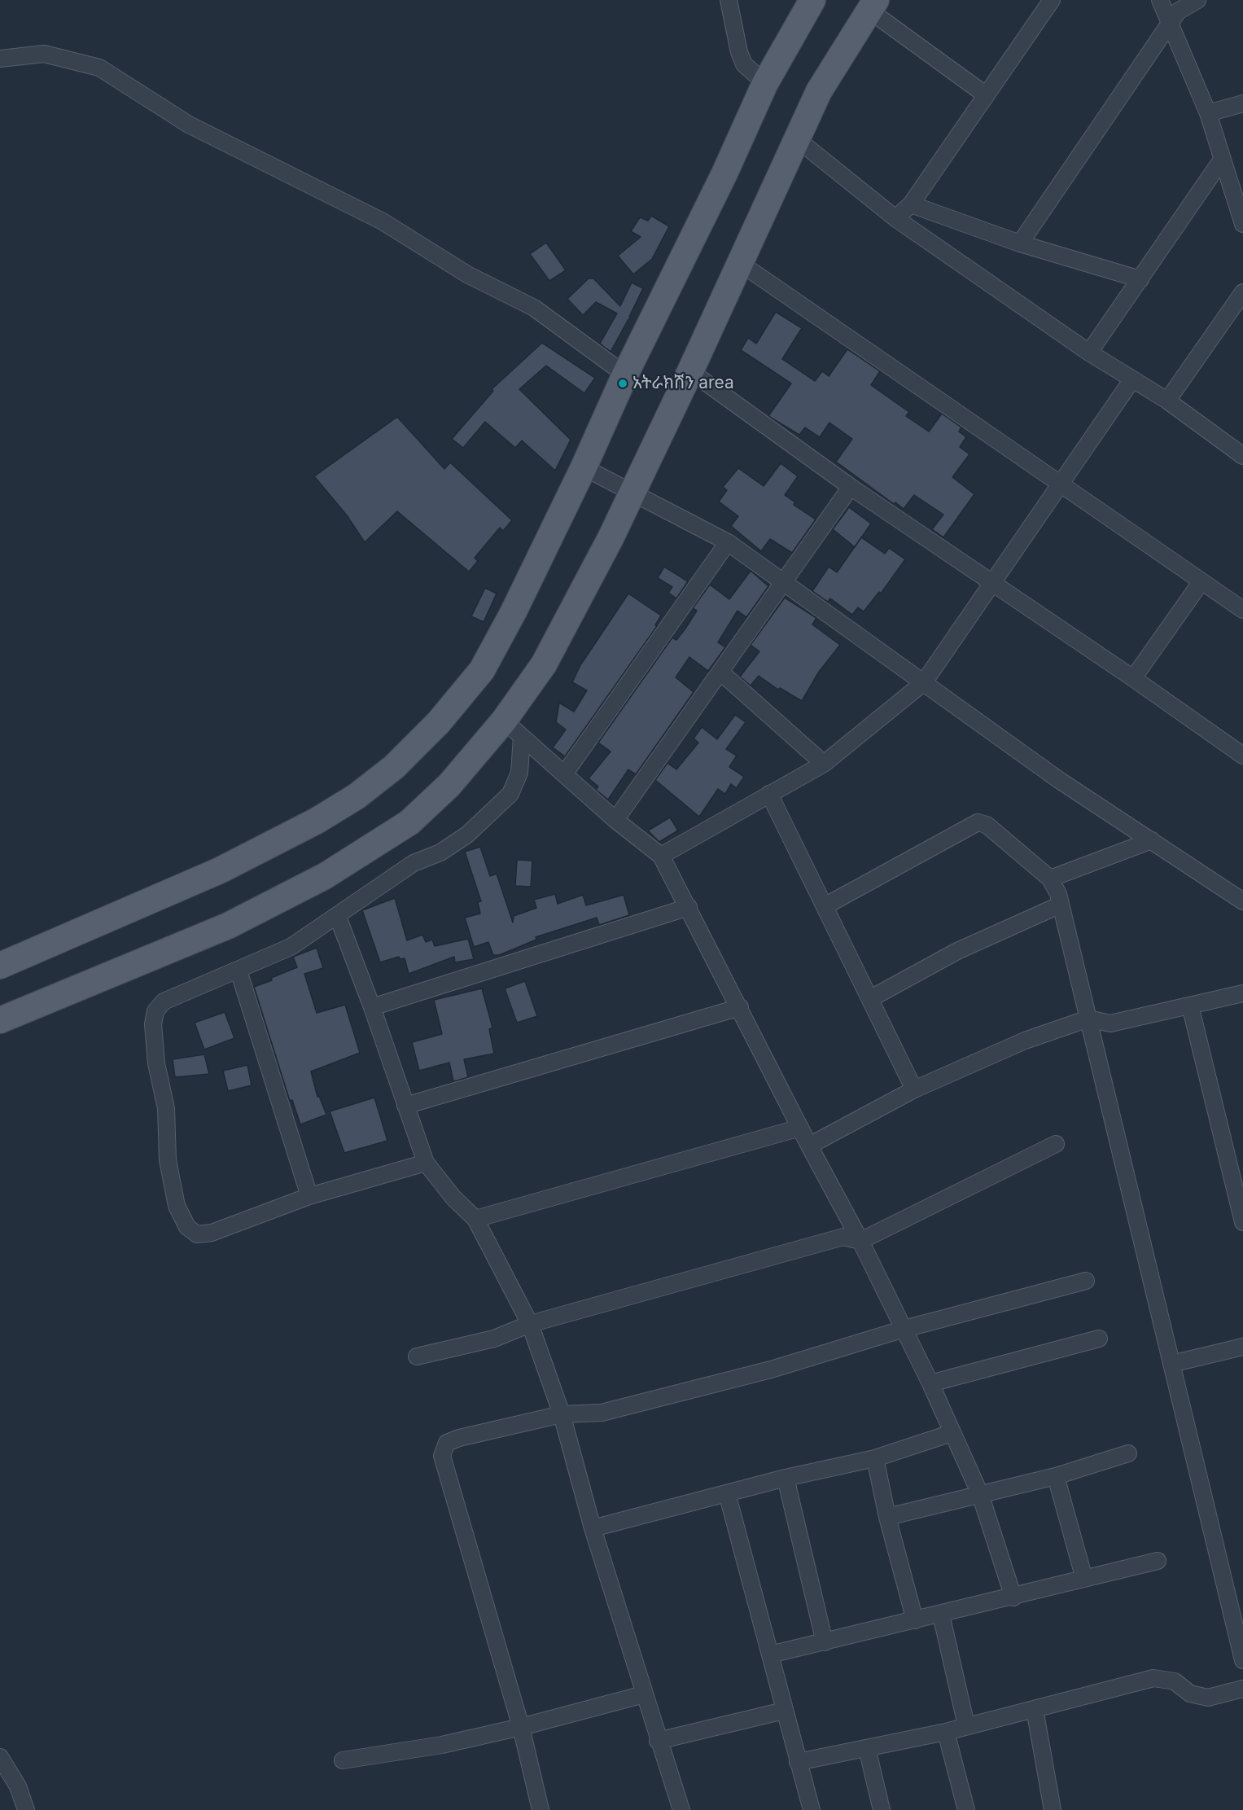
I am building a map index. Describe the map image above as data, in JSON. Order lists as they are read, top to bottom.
{
  "places": ["አትራክሽን area"]
}
